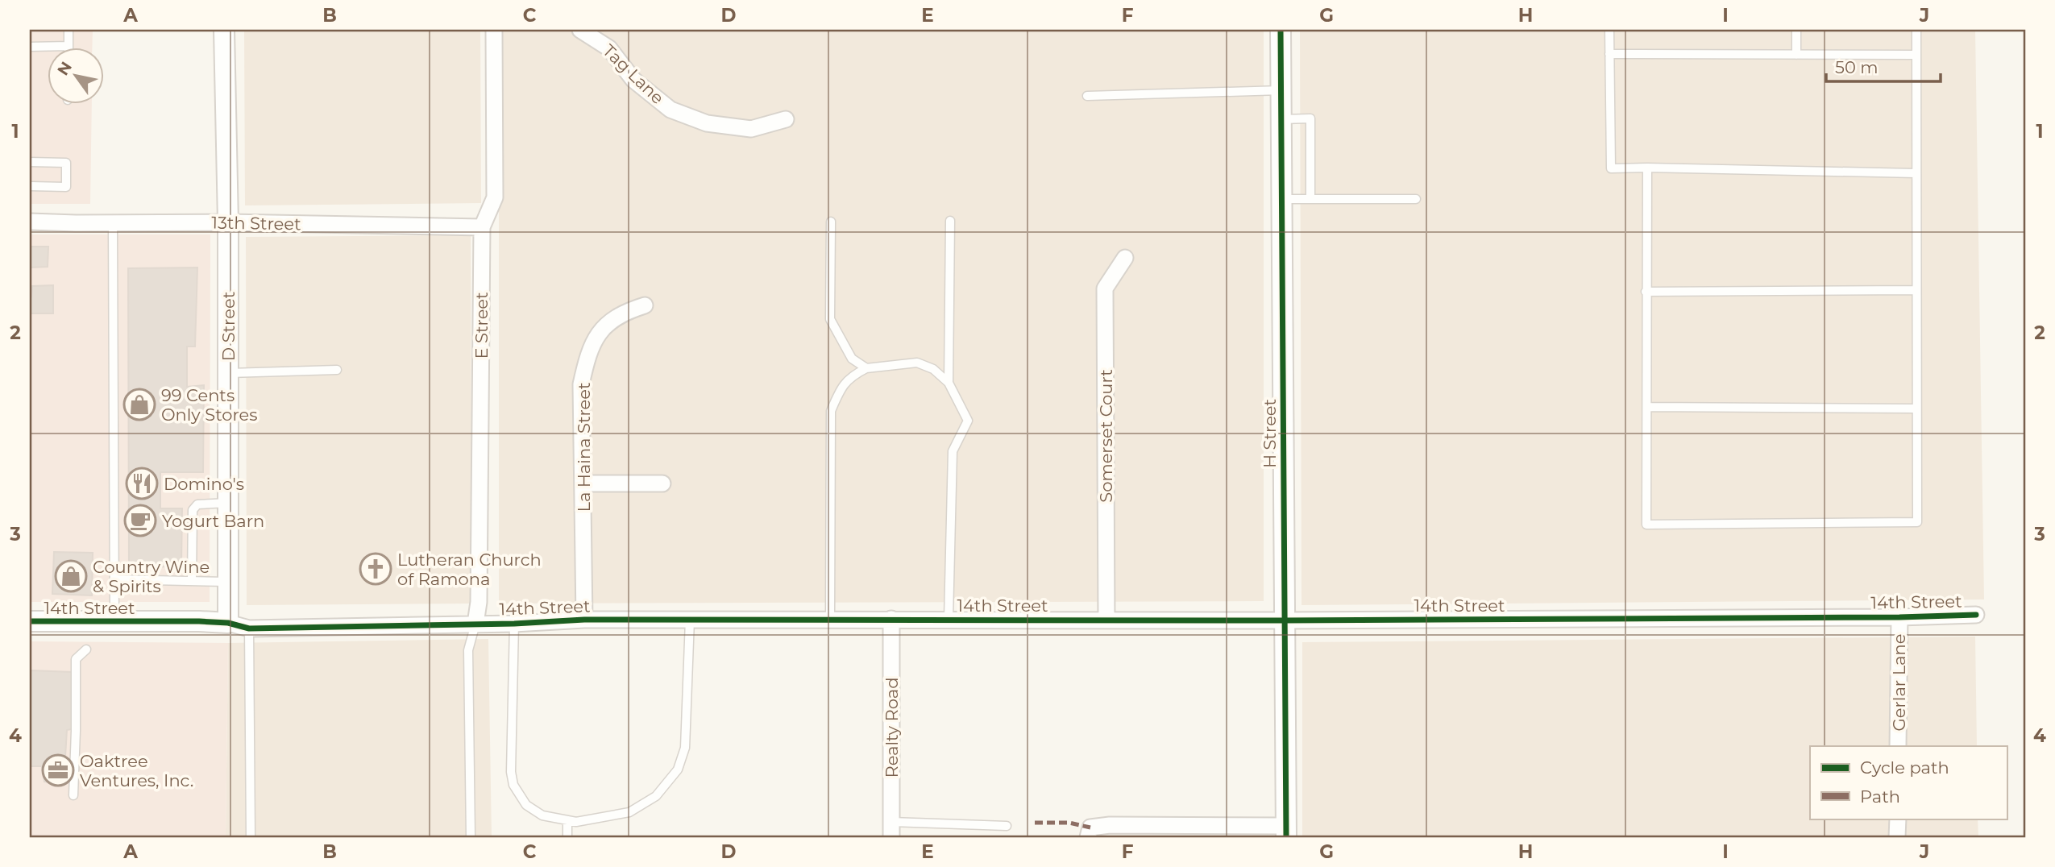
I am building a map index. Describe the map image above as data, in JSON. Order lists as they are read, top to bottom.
{
  "streets": {
    "street": [
      "Tag Lane",
      "13th Street",
      "E Street",
      "D Street",
      "H Street",
      "Somerset Court",
      "La Haina Street",
      "14th Street",
      "Gerlar Lane",
      "Realty Road"
    ]
  },
  "crossings": [
    ["13th Street", "E Street"],
    ["13th Street", "D Street"],
    ["E Street", "14th Street"],
    ["D Street", "14th Street"],
    ["H Street", "14th Street"],
    ["Somerset Court", "14th Street"],
    ["La Haina Street", "14th Street"],
    ["14th Street", "Gerlar Lane"],
    ["14th Street", "Realty Road"]
  ],
  "places": {
    "shop": ["99 Cents Only Stores", "Country Wine & Spirits"],
    "restaurant": ["Domino's"],
    "cafe": ["Yogurt Barn"],
    "church": ["Lutheran Church of Ramona"],
    "office": ["Oaktree Ventures, Inc."]
  },
  "legend": ["Cycle path", "Path"],
  "scale_bar": "50 m",
  "north": "top left",
  "grid": {
    "columns": [
      "A",
      "B",
      "C",
      "D",
      "E",
      "F",
      "G",
      "H",
      "I",
      "J"
    ],
    "rows": [
      "1",
      "2",
      "3",
      "4"
    ]
  }
}
